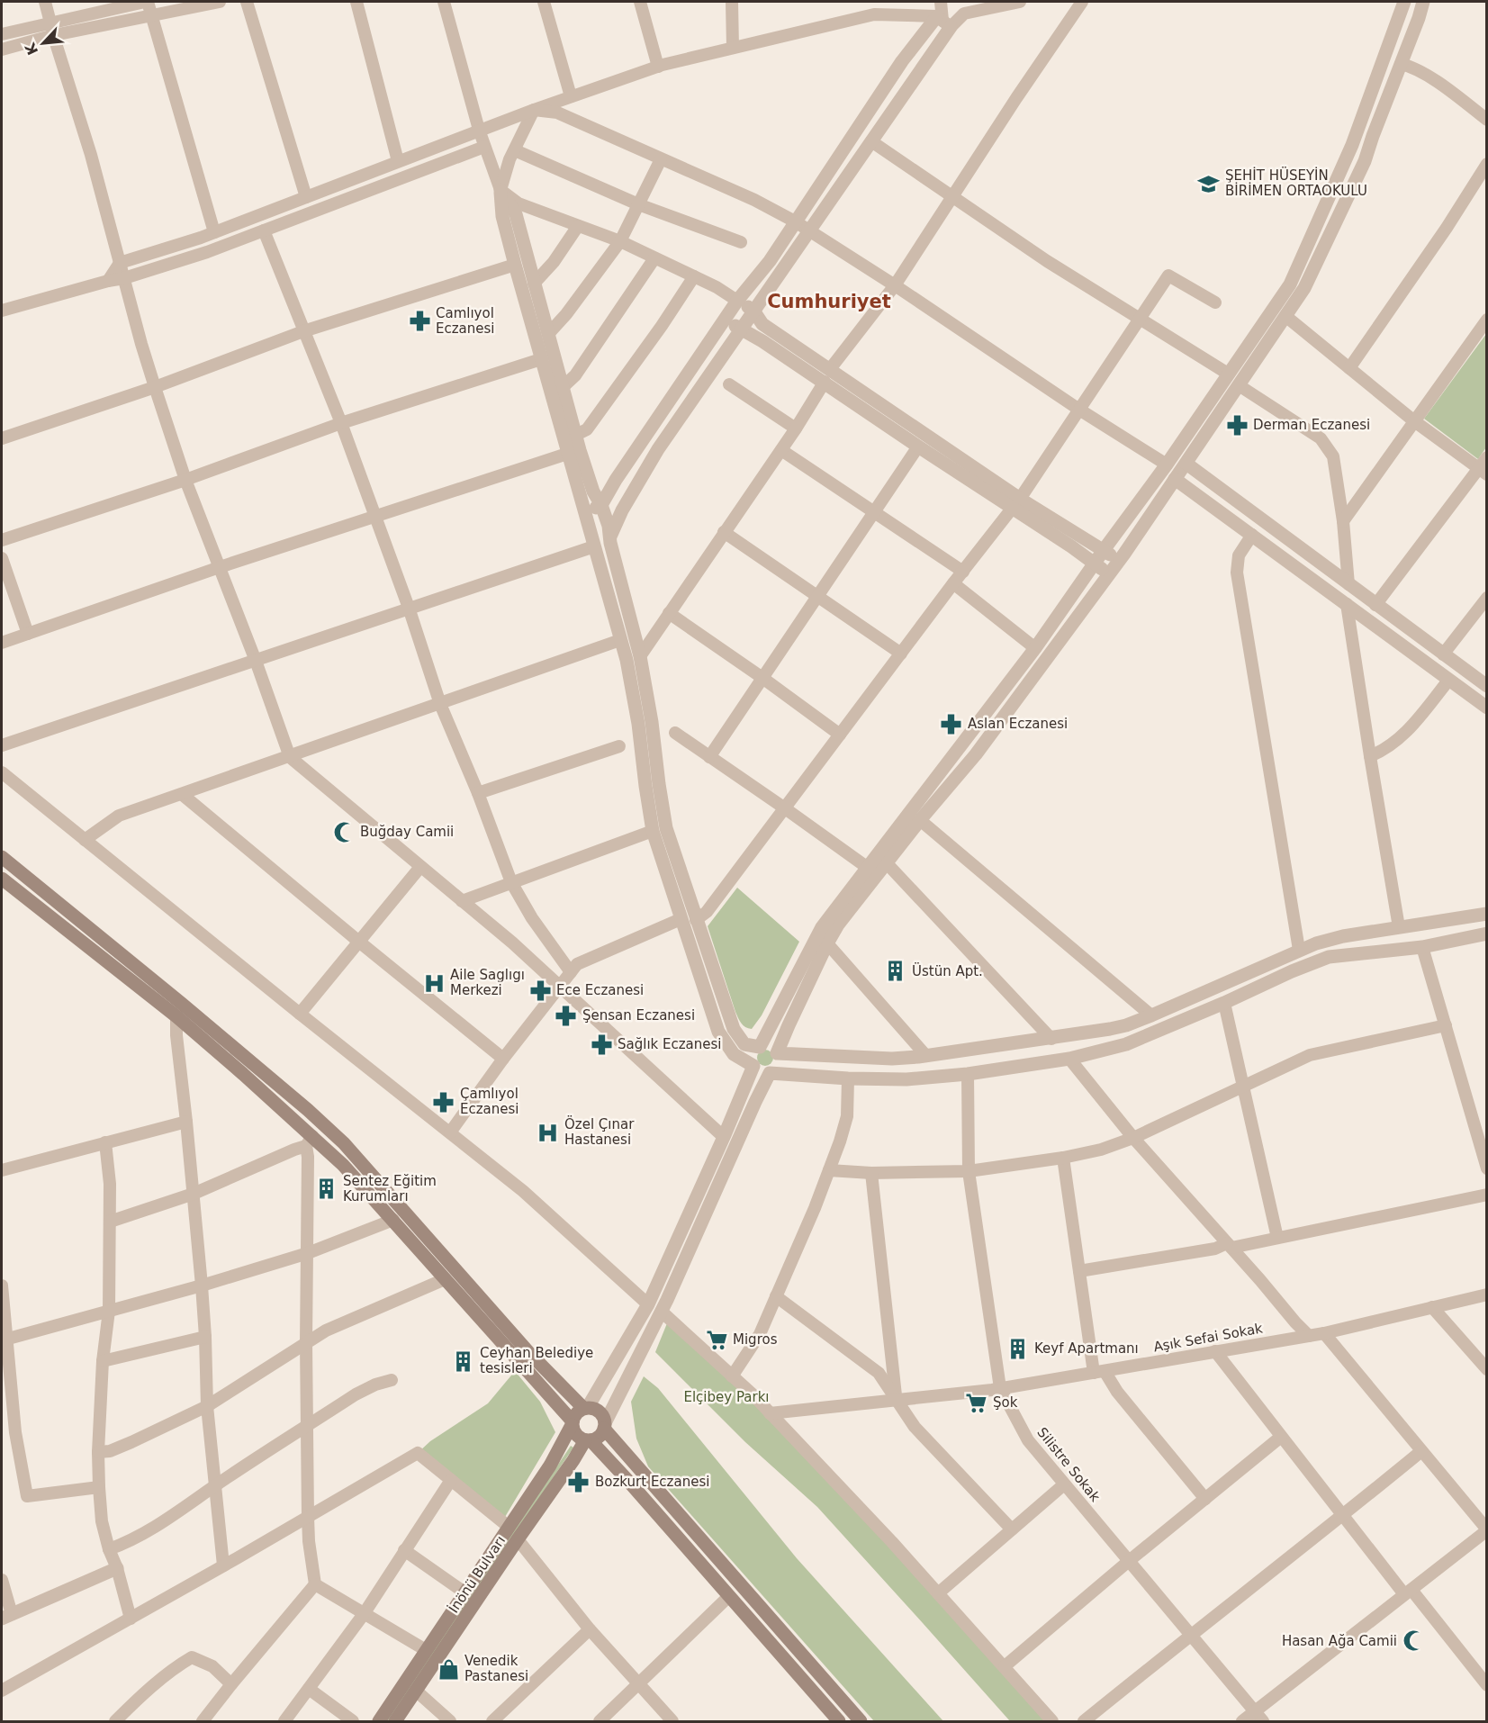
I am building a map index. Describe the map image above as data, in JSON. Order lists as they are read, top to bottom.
{
  "streets": {
    "main road": ["İnönü Bulvarı"],
    "street": ["Aşık Sefai Sokak", "Silistre Sokak"]
  },
  "crossings": [
    ["Aşık Sefai Sokak", "Silistre Sokak"]
  ],
  "districts": ["Cumhuriyet"],
  "parks": ["Elçibey Parkı"],
  "places": {
    "school or university": ["ŞEHİT HÜSEYİN BİRİMEN ORTAOKULU"],
    "pharmacy": [
      "Camlıyol Eczanesi",
      "Derman Eczanesi",
      "Aslan Eczanesi",
      "Ece Eczanesi",
      "Şensan Eczanesi",
      "Sağlık Eczanesi",
      "Çamlıyol Eczanesi",
      "Bozkurt Eczanesi"
    ],
    "mosque": ["Buğday Camii", "Hasan Ağa Camii"],
    "building": [
      "Üstün Apt.",
      "Sentez Eğitim Kurumları",
      "Keyf Apartmanı",
      "Ceyhan Belediye tesisleri"
    ],
    "hospital": ["Aile Saglıgı Merkezi", "Özel Çınar Hastanesi"],
    "supermarket": ["Migros", "Şok"],
    "shop": ["Venedik Pastanesi"]
  },
  "north": "bottom left"
}
